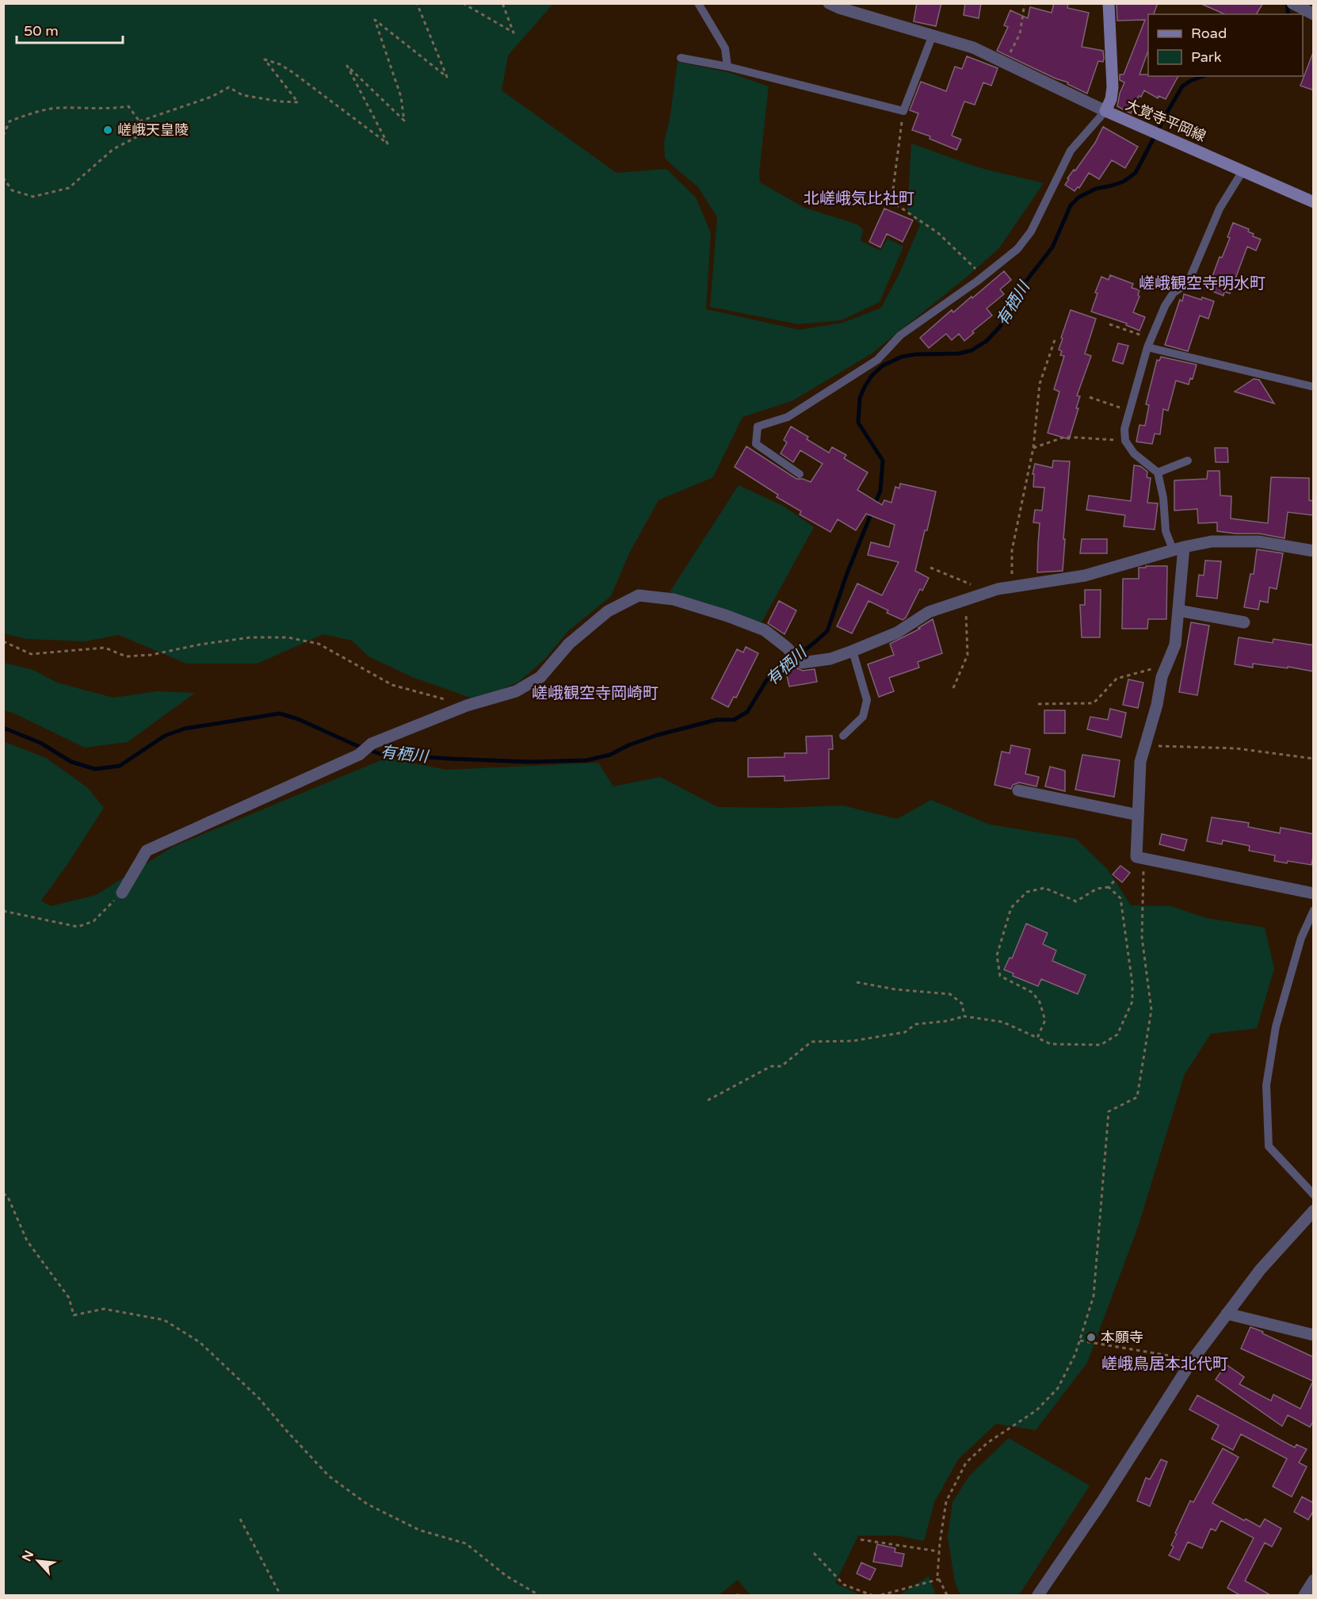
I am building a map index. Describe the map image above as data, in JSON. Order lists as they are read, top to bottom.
{
  "streets": {
    "main road": ["大覚寺平岡線"]
  },
  "districts": [
    "北嵯峨気比社町",
    "嵯峨観空寺明水町",
    "嵯峨観空寺岡崎町",
    "嵯峨鳥居本北代町"
  ],
  "water": ["有栖川"],
  "places": ["嵯峨天皇陵", "本願寺"],
  "legend": ["Road", "Park"],
  "scale_bar": "50 m",
  "north": "top left"
}
